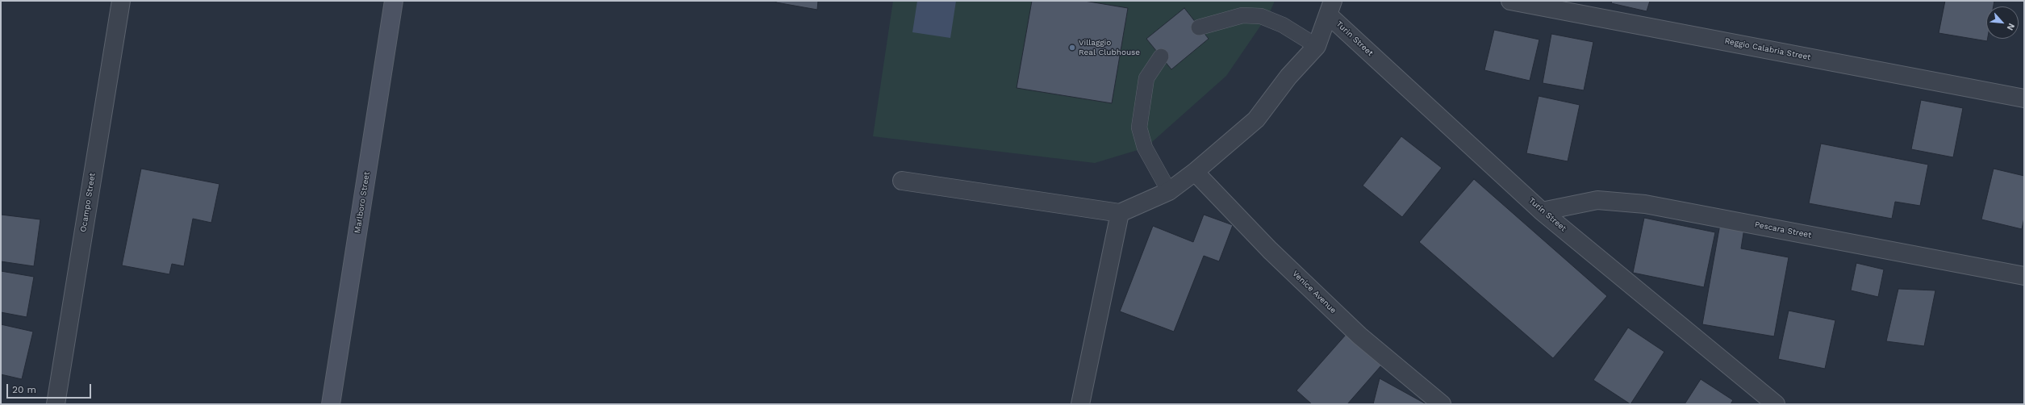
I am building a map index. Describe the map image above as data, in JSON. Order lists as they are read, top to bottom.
{
  "streets": {
    "street": [
      "Turin Street",
      "Reggio Calabria Street",
      "Ocampo Street",
      "Marlboro Street",
      "Pescara Street",
      "Venice Avenue"
    ]
  },
  "crossings": [
    ["Turin Street", "Pescara Street"]
  ],
  "places": ["Villaggio Real Clubhouse"],
  "scale_bar": "20 m",
  "north": "bottom right"
}
